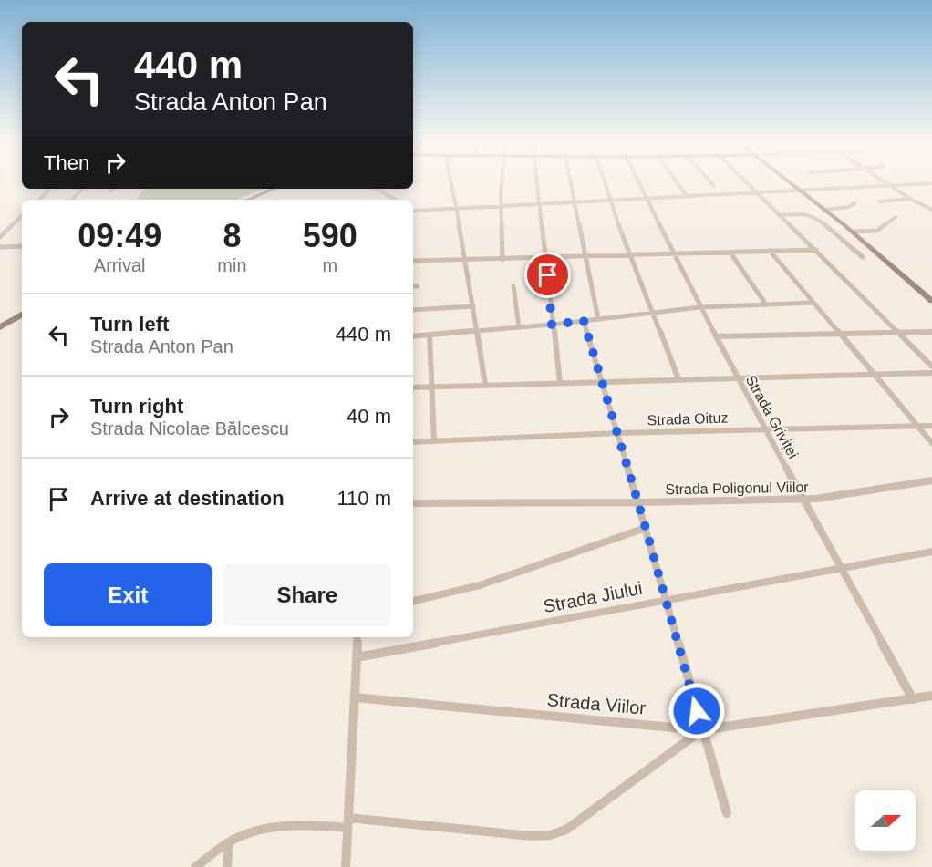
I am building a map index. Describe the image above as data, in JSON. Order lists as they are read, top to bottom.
{
  "streets": {
    "street": [
      "Strada Griviței",
      "Strada Oituz",
      "Strada Poligonul Viilor",
      "Strada Jiului",
      "Strada Viilor"
    ]
  },
  "crossings": [
    ["Strada Griviței", "Strada Oituz"],
    ["Strada Griviței", "Strada Poligonul Viilor"],
    ["Strada Griviței", "Strada Jiului"],
    ["Strada Griviței", "Strada Viilor"]
  ],
  "north": "right",
  "page": {
    "turn": ["440 m", "Strada Anton Pan"],
    "then": "Then",
    "eta": [
      "09:49",
      "Arrival",
      "8",
      "min",
      "590",
      "m"
    ],
    "list": [
      {
        "name": "Turn left",
        "note": "Strada Anton Pan",
        "value": "440 m"
      },
      {
        "name": "Turn right",
        "note": "Strada Nicolae Bălcescu",
        "value": "40 m"
      },
      {
        "name": "Arrive at destination",
        "value": "110 m"
      }
    ],
    "buttons": ["Exit", "Share"]
  }
}
